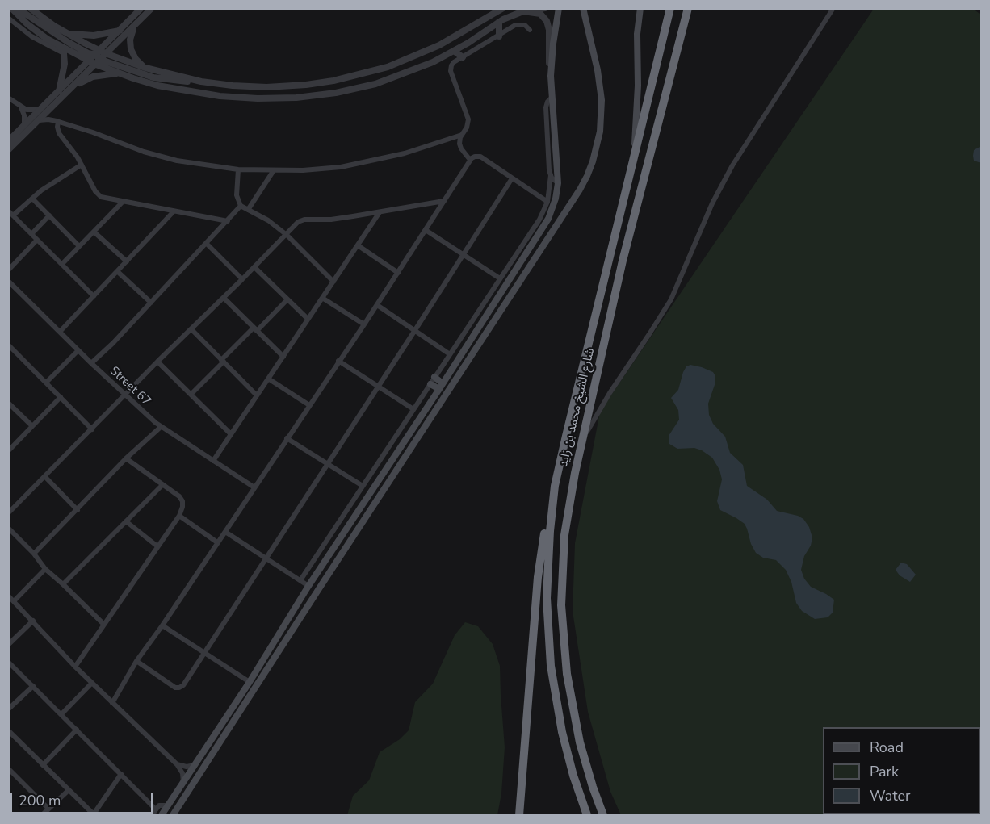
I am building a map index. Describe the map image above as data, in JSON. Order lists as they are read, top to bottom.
{
  "streets": {
    "highway": ["شارع الشيخ محمد بن زايد"],
    "street": ["Street 67"]
  },
  "legend": ["Road", "Park", "Water"],
  "scale_bar": "200 m"
}
